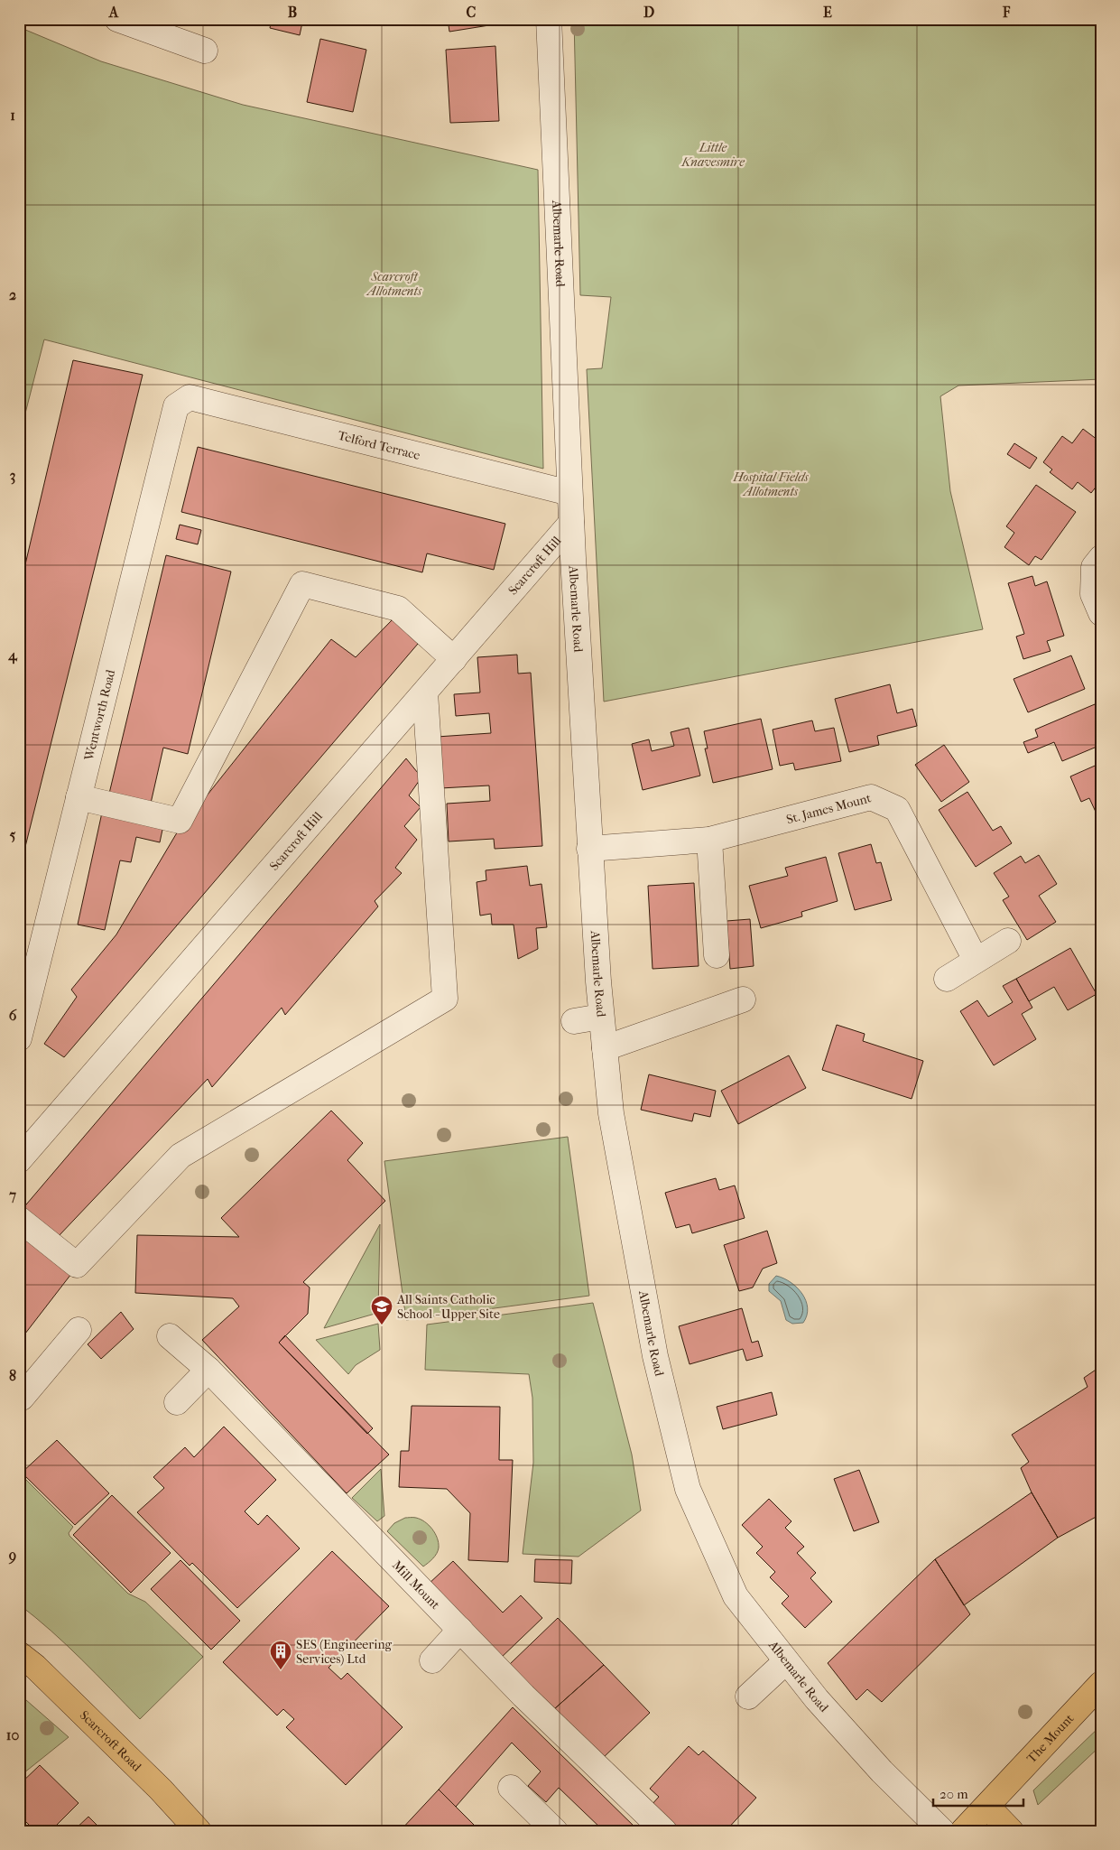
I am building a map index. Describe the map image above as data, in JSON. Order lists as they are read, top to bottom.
{
  "streets": {
    "main road": ["The Mount", "Scarcroft Road"],
    "street": [
      "Albemarle Road",
      "Telford Terrace",
      "Scarcroft Hill",
      "Wentworth Road",
      "St. James Mount",
      "Mill Mount"
    ]
  },
  "crossings": [
    ["Albemarle Road", "Telford Terrace"],
    ["Albemarle Road", "Scarcroft Hill"],
    ["Albemarle Road", "St. James Mount"],
    ["Telford Terrace", "Wentworth Road"]
  ],
  "parks": ["Little Knavesmire", "Scarcroft Allotments", "Hospital Fields Allotments"],
  "places": {
    "school or university": ["All Saints Catholic School - Upper Site"],
    "building": ["SES (Engineering Services) Ltd"]
  },
  "scale_bar": "20 m",
  "grid": {
    "columns": [
      "A",
      "B",
      "C",
      "D",
      "E",
      "F"
    ],
    "rows": [
      "1",
      "2",
      "3",
      "4",
      "5",
      "6",
      "7",
      "8",
      "9",
      "10"
    ]
  }
}
